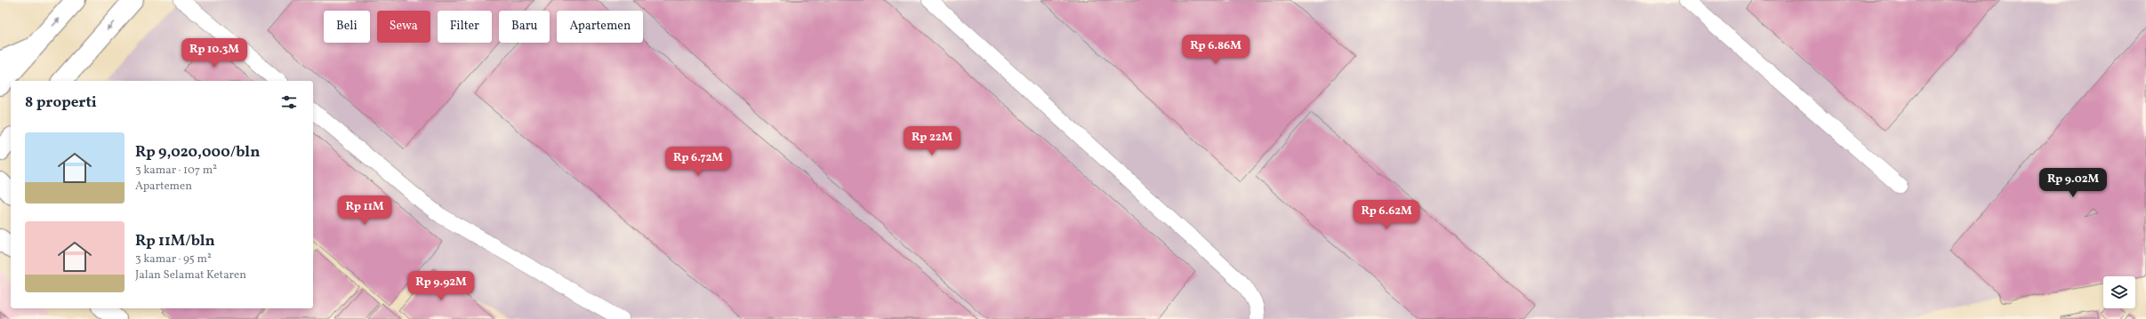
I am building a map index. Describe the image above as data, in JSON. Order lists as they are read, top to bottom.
{
  "page": {
    "chip": [
      "Beli",
      "Sewa",
      "Filter",
      "Baru",
      "Apartemen"
    ],
    "price": [
      "Rp 6.86M",
      "Rp 10.3M",
      "Rp 22M",
      "Rp 6.72M",
      "Rp 9.02M",
      "Rp 11M",
      "Rp 6.62M",
      "Rp 9.92M"
    ],
    "heading": "8 properti",
    "list": [
      {
        "name": "Rp 9,020,000/bln",
        "note": "3 kamar · 107 m² · Apartemen"
      },
      {
        "name": "Rp 11M/bln",
        "note": "3 kamar · 95 m² · Jalan Selamat Ketaren"
      }
    ]
  }
}
